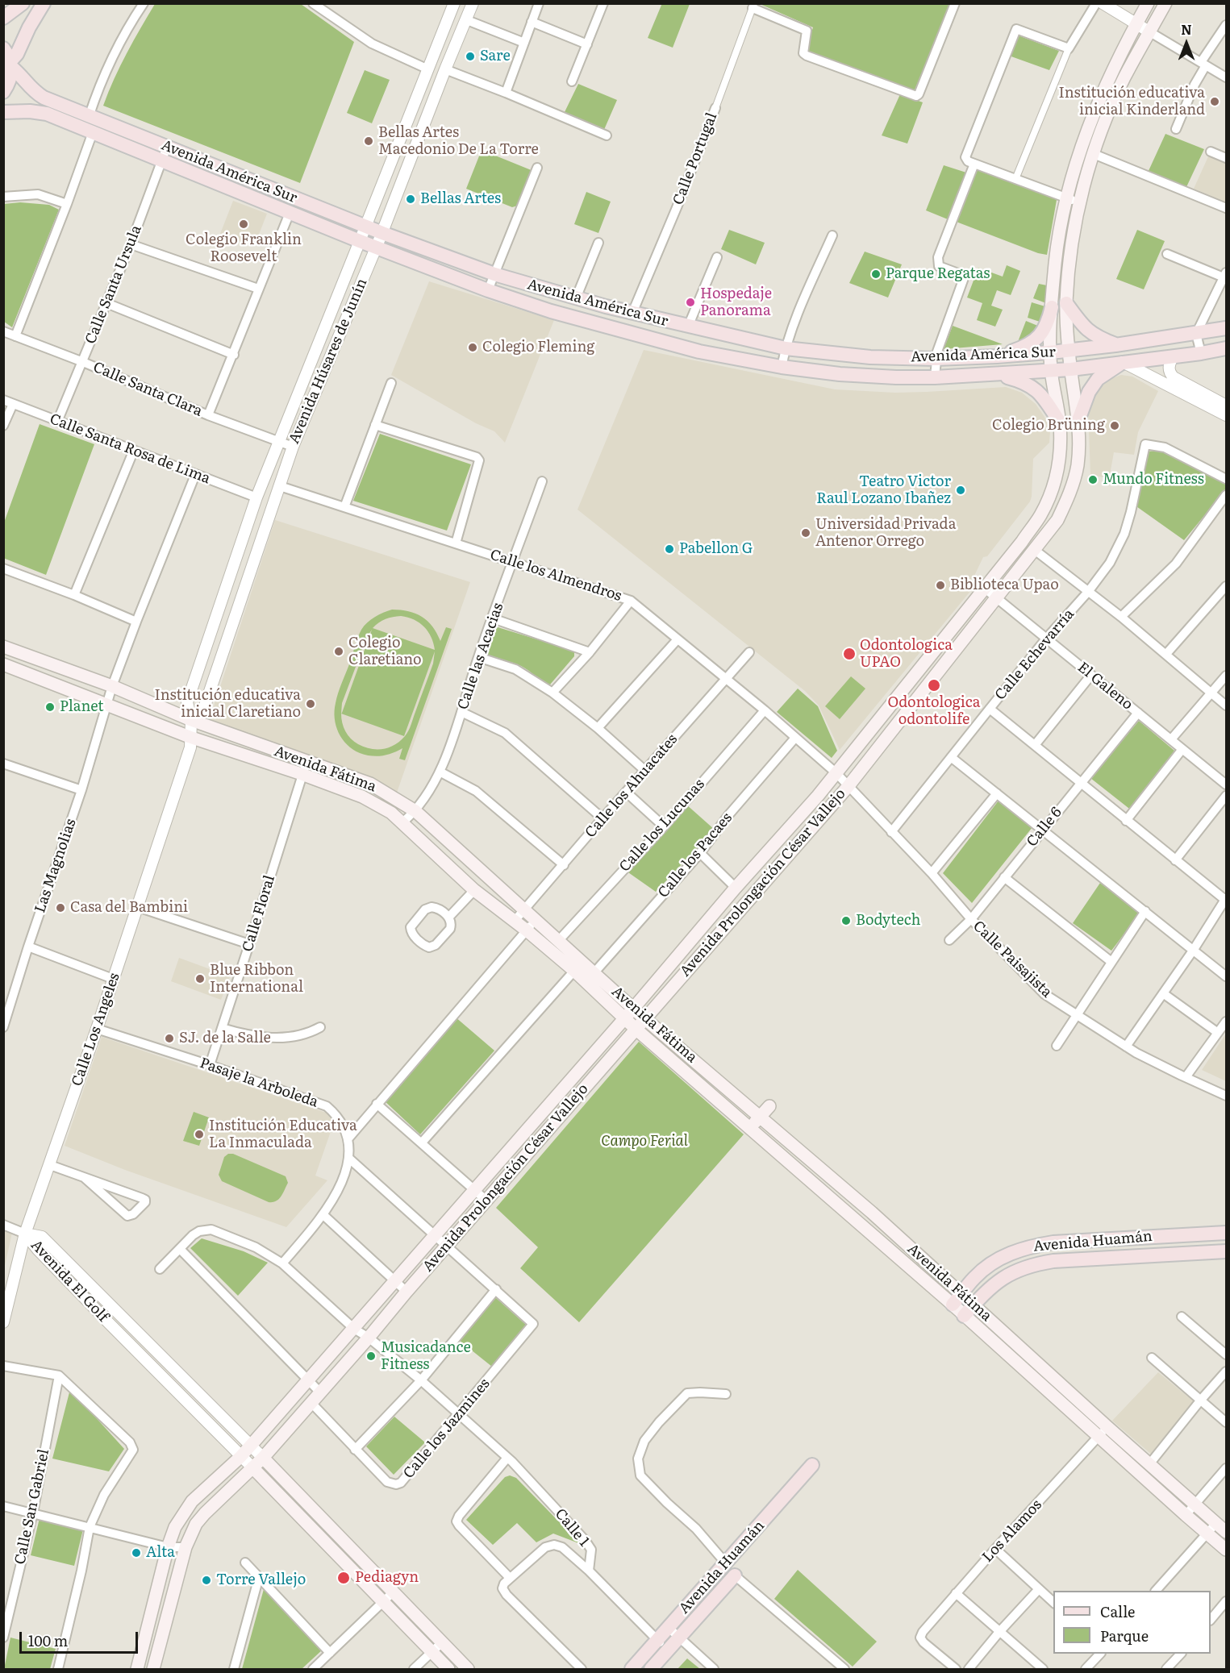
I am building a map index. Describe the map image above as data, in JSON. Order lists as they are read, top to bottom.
{
  "streets": {
    "main road": [
      "Avenida América Sur",
      "Avenida Fátima",
      "Avenida Prolongación César Vallejo",
      "Avenida Huamán",
      "Avenida El Golf"
    ],
    "street": [
      "Calle Portugal",
      "Calle Santa Ursula",
      "Avenida Húsares de Junín",
      "Calle Santa Clara",
      "Calle Santa Rosa de Lima",
      "Calle los Almendros",
      "Calle Echevarría",
      "Calle las Acacias",
      "El Galeno",
      "Calle los Ahuacates",
      "Calle los Lucunas",
      "Calle 6",
      "Calle los Pacaes",
      "Las Magnolias",
      "Calle Floral",
      "Calle Paisajista",
      "Calle Los Angeles",
      "Pasaje la Arboleda",
      "Calle los Jazmines",
      "Calle San Gabriel",
      "Calle 1",
      "Los Alamos"
    ]
  },
  "crossings": [
    ["Calle Portugal", "Avenida América Sur"],
    ["Avenida América Sur", "Calle Santa Ursula"],
    ["Avenida América Sur", "Avenida Húsares de Junín"],
    ["Avenida América Sur", "Avenida Prolongación César Vallejo"],
    ["Calle Santa Ursula", "Calle Santa Clara"],
    ["Calle Santa Ursula", "Calle Santa Rosa de Lima"],
    ["Avenida Húsares de Junín", "Calle Santa Clara"],
    ["Avenida Húsares de Junín", "Calle Santa Rosa de Lima"],
    ["Avenida Húsares de Junín", "Calle los Almendros"],
    ["Avenida Húsares de Junín", "Avenida Fátima"],
    ["Avenida Húsares de Junín", "Calle Los Angeles"],
    ["Calle Santa Rosa de Lima", "Las Magnolias"],
    ["Calle los Almendros", "Calle las Acacias"],
    ["Calle los Almendros", "Calle los Ahuacates"],
    ["Calle los Almendros", "Calle los Lucunas"],
    ["Calle los Almendros", "Calle los Pacaes"],
    ["Calle los Almendros", "Avenida Prolongación César Vallejo"],
    ["Calle los Almendros", "Calle Paisajista"],
    ["Calle Echevarría", "El Galeno"],
    ["Calle Echevarría", "Calle Paisajista"],
    ["Calle las Acacias", "Avenida Fátima"],
    ["El Galeno", "Calle 6"],
    ["El Galeno", "Avenida Prolongación César Vallejo"],
    ["Avenida Fátima", "Calle los Ahuacates"],
    ["Avenida Fátima", "Calle los Lucunas"],
    ["Avenida Fátima", "Calle los Pacaes"],
    ["Avenida Fátima", "Las Magnolias"],
    ["Avenida Fátima", "Avenida Prolongación César Vallejo"],
    ["Avenida Fátima", "Calle Floral"],
    ["Avenida Fátima", "Calle Los Angeles"],
    ["Avenida Fátima", "Avenida Huamán"],
    ["Avenida Fátima", "Los Alamos"],
    ["Calle 6", "Calle Paisajista"],
    ["Avenida Prolongación César Vallejo", "Calle Paisajista"],
    ["Avenida Prolongación César Vallejo", "Avenida El Golf"],
    ["Avenida Prolongación César Vallejo", "Calle los Jazmines"],
    ["Avenida Prolongación César Vallejo", "Calle 1"],
    ["Calle Floral", "Pasaje la Arboleda"],
    ["Calle Los Angeles", "Pasaje la Arboleda"],
    ["Calle Los Angeles", "Avenida El Golf"],
    ["Pasaje la Arboleda", "Calle 1"],
    ["Calle los Jazmines", "Calle 1"]
  ],
  "parks": ["Campo Ferial"],
  "places": [
    "Sare",
    "Institución educativa inicial Kinderland",
    "Bellas Artes Macedonio De La Torre",
    "Bellas Artes",
    "Colegio Franklin Roosevelt",
    "Parque Regatas",
    "Hospedaje Panorama",
    "Colegio Fleming",
    "Colegio Brüning",
    "Mundo Fitness",
    "Teatro Victor Raul Lozano Ibañez",
    "Universidad Privada Antenor Orrego",
    "Pabellon G",
    "Biblioteca Upao",
    "Colegio Claretiano",
    "Odontologica UPAO",
    "Odontologica odontolife",
    "Institución educativa inicial Claretiano",
    "Planet",
    "Casa del Bambini",
    "Bodytech",
    "Blue Ribbon International",
    "SJ. de la Salle",
    "Institución Educativa La Inmaculada",
    "Musicadance Fitness",
    "Alta",
    "Pediagyn",
    "Torre Vallejo"
  ],
  "legend": ["Calle", "Parque"],
  "scale_bar": "100 m",
  "north": "top"
}
